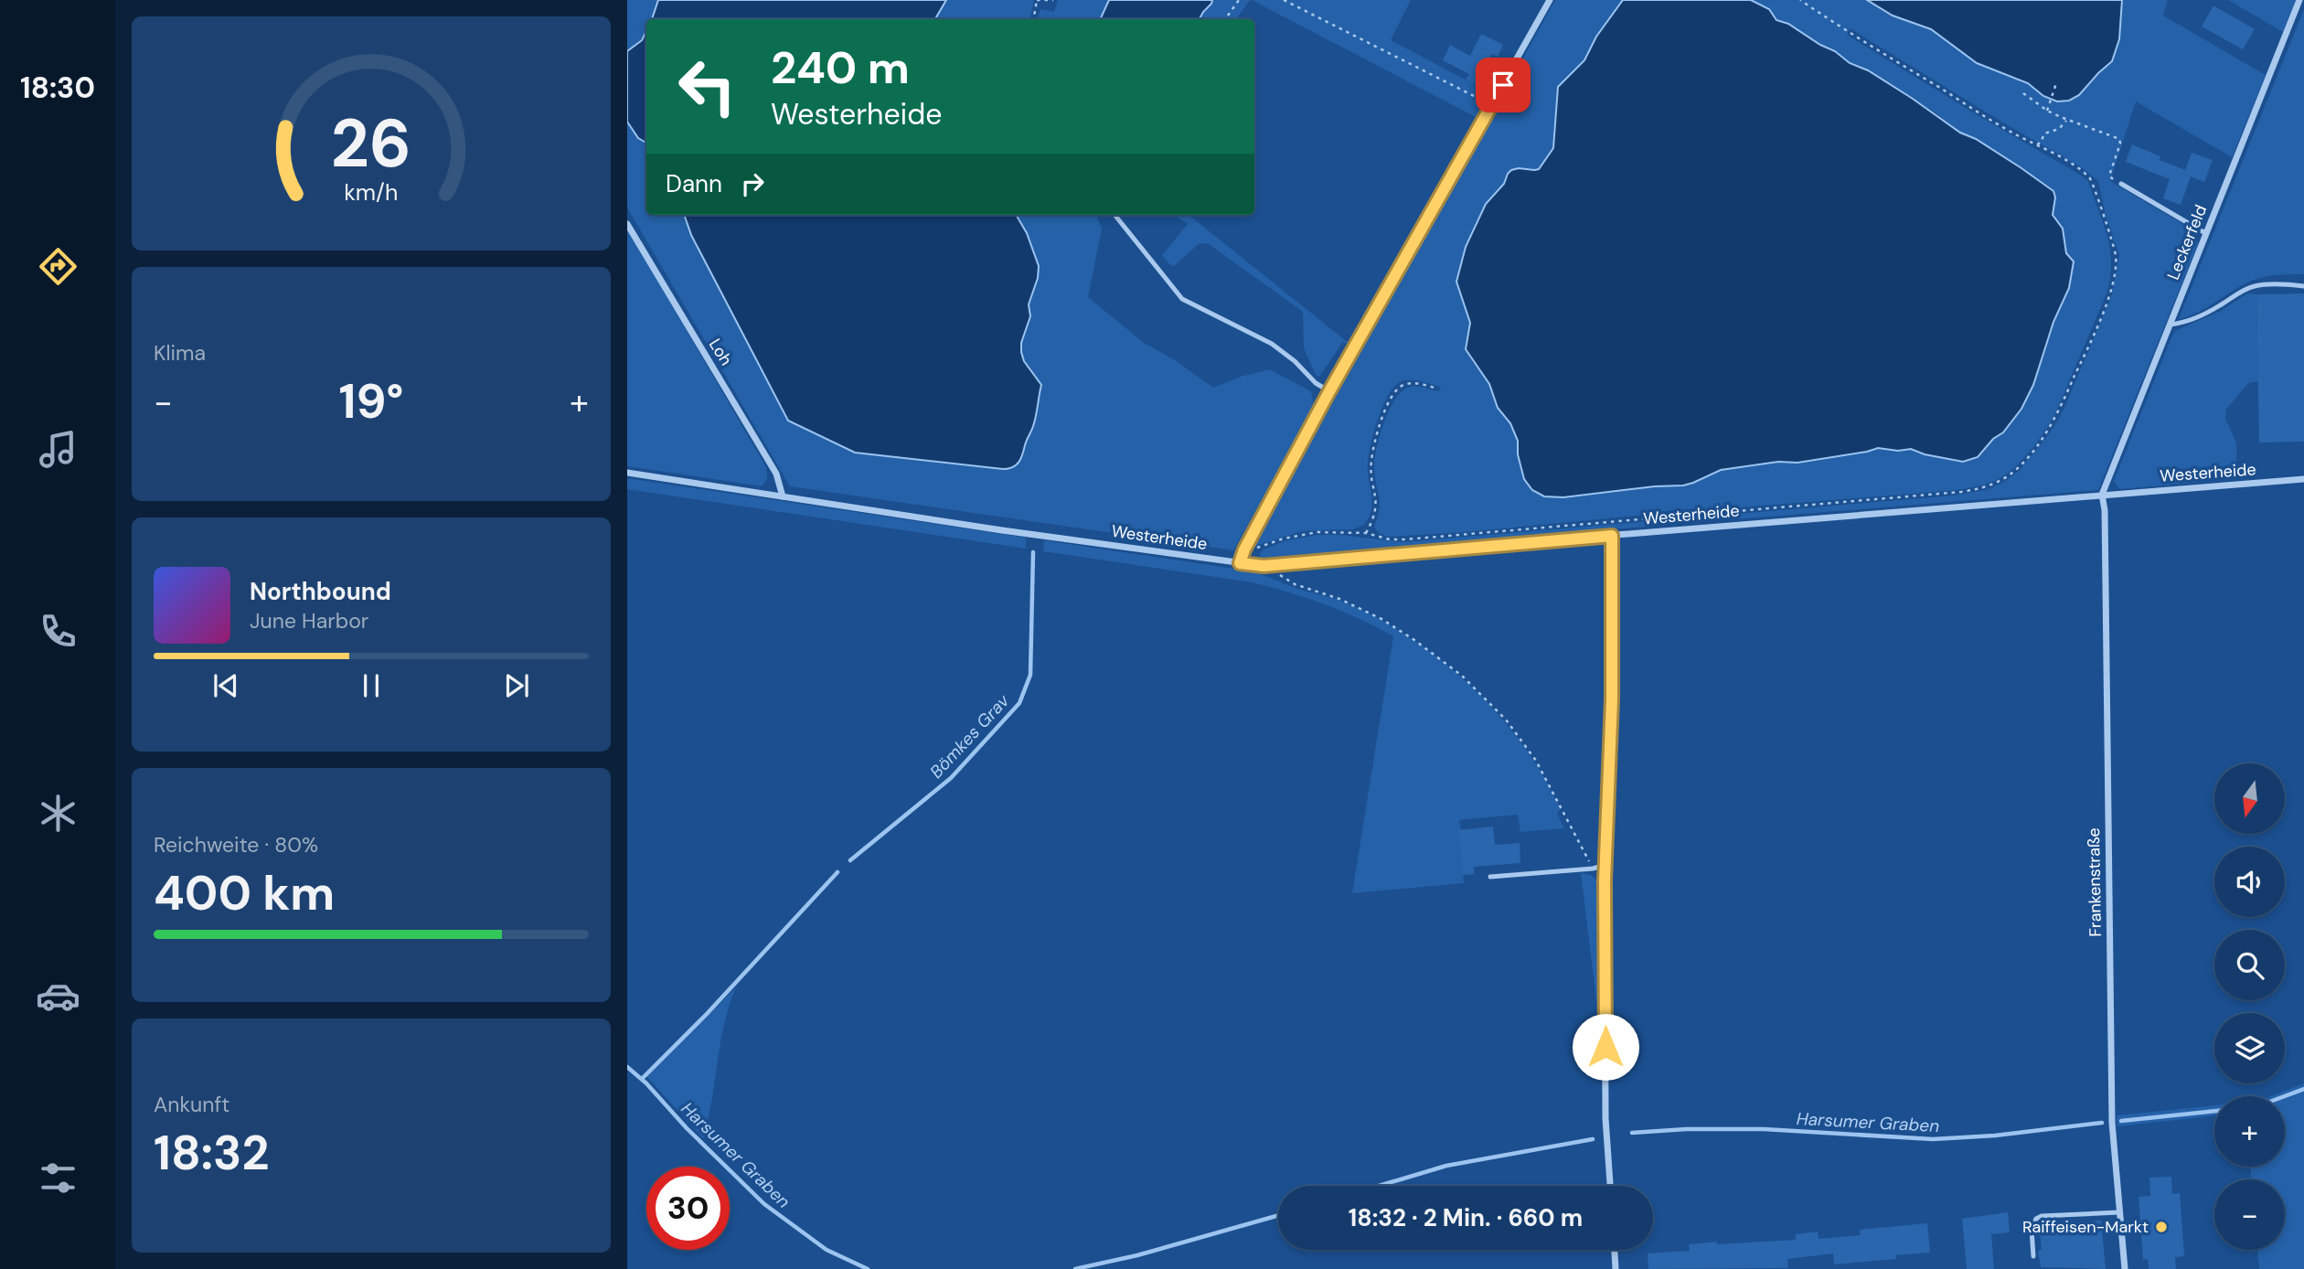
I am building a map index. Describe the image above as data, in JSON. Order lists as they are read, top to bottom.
{
  "streets": {
    "street": [
      "Leckerfeld",
      "Loh",
      "Westerheide",
      "Frankenstraße"
    ]
  },
  "crossings": [
    ["Leckerfeld", "Westerheide"],
    ["Leckerfeld", "Frankenstraße"],
    ["Loh", "Westerheide"],
    ["Westerheide", "Frankenstraße"]
  ],
  "water": ["Bömkes Grav", "Harsumer Graben"],
  "places": ["Raiffeisen-Markt"],
  "north": "bottom",
  "page": {
    "tabs": "18:30",
    "turn": ["240 m", "Westerheide"],
    "then": "Dann",
    "tile": [
      "Klima",
      ["Reichweite · 80%", "400 km"],
      ["Ankunft", "18:32"]
    ],
    "heat": ["−", "19°", "+"],
    "song": ["Northbound", "June Harbor"],
    "map_buttons": ["+", "−"],
    "limit": "30",
    "trip": "18:32 · 2 Min. · 660 m",
    "gauge": ["26", "km/h"]
  }
}
